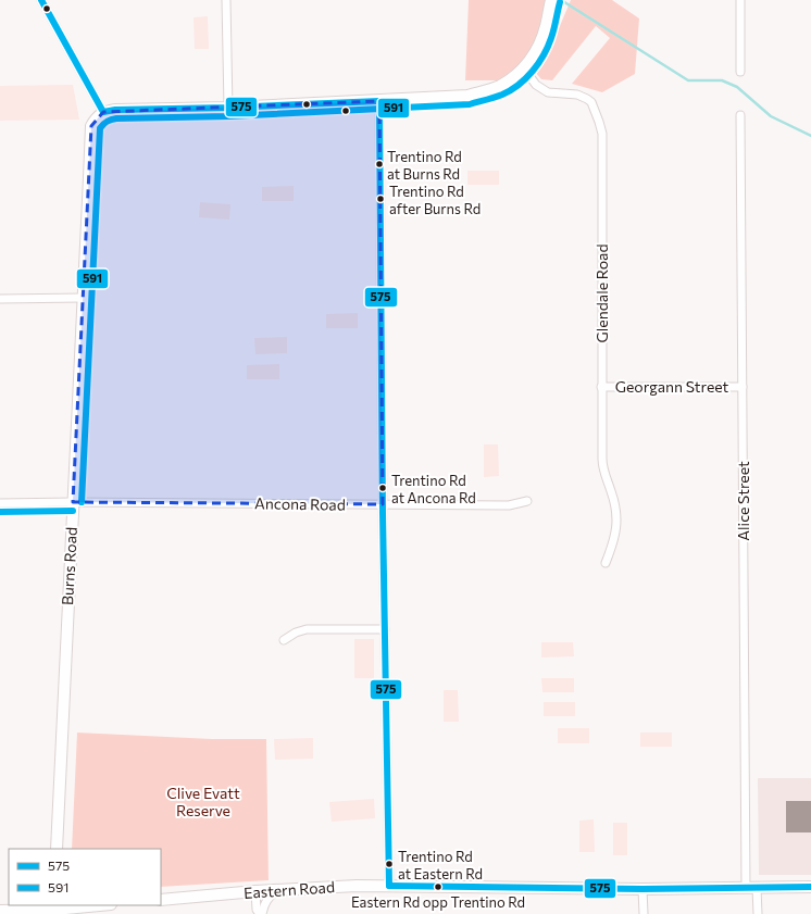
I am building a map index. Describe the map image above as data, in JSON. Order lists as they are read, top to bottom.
{
  "streets": {
    "main road": ["Burns Road", "Eastern Road"],
    "street": [
      "Glendale Road",
      "Georgann Street",
      "Alice Street",
      "Ancona Road"
    ]
  },
  "crossings": [
    ["Glendale Road", "Georgann Street"],
    ["Georgann Street", "Alice Street"],
    ["Alice Street", "Eastern Road"],
    ["Ancona Road", "Burns Road"]
  ],
  "parks": ["Clive Evatt Reserve"],
  "places": [
    "Trentino Rd at Burns Rd",
    "Trentino Rd after Burns Rd",
    "Trentino Rd at Ancona Rd",
    "Trentino Rd at Eastern Rd",
    "Eastern Rd opp Trentino Rd"
  ],
  "lines": ["transit line 575", "transit line 591"],
  "legend": ["575", "591"]
}
